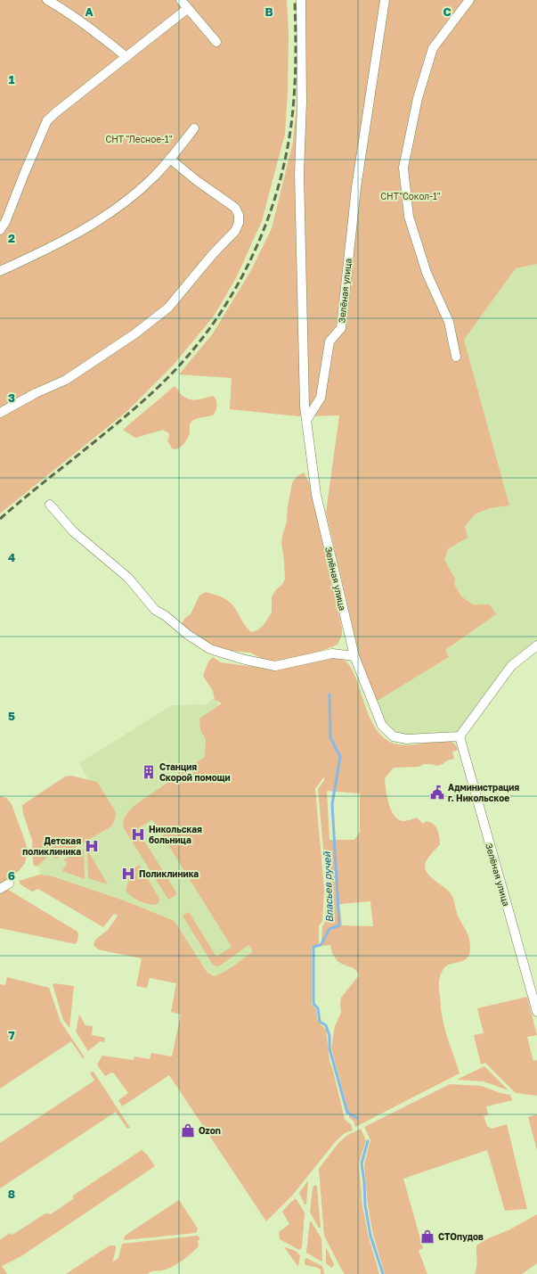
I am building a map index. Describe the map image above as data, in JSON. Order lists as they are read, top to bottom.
{
  "streets": {
    "street": ["Зелёная улица"]
  },
  "water": ["Власьев ручей"],
  "parks": ["СНТ \"Лесное-1\"", "СНТ\"Сокол-1\""],
  "places": {
    "building": ["Станция Скорой помощи"],
    "public building": ["Администрация г. Никольское"],
    "hospital": ["Никольская больница", "Детская поликлиника", "Поликлиника"],
    "shop": ["Ozon", "СТОпудов"]
  },
  "grid": {
    "columns": ["A", "B", "C"],
    "rows": [
      "1",
      "2",
      "3",
      "4",
      "5",
      "6",
      "7",
      "8"
    ]
  }
}
